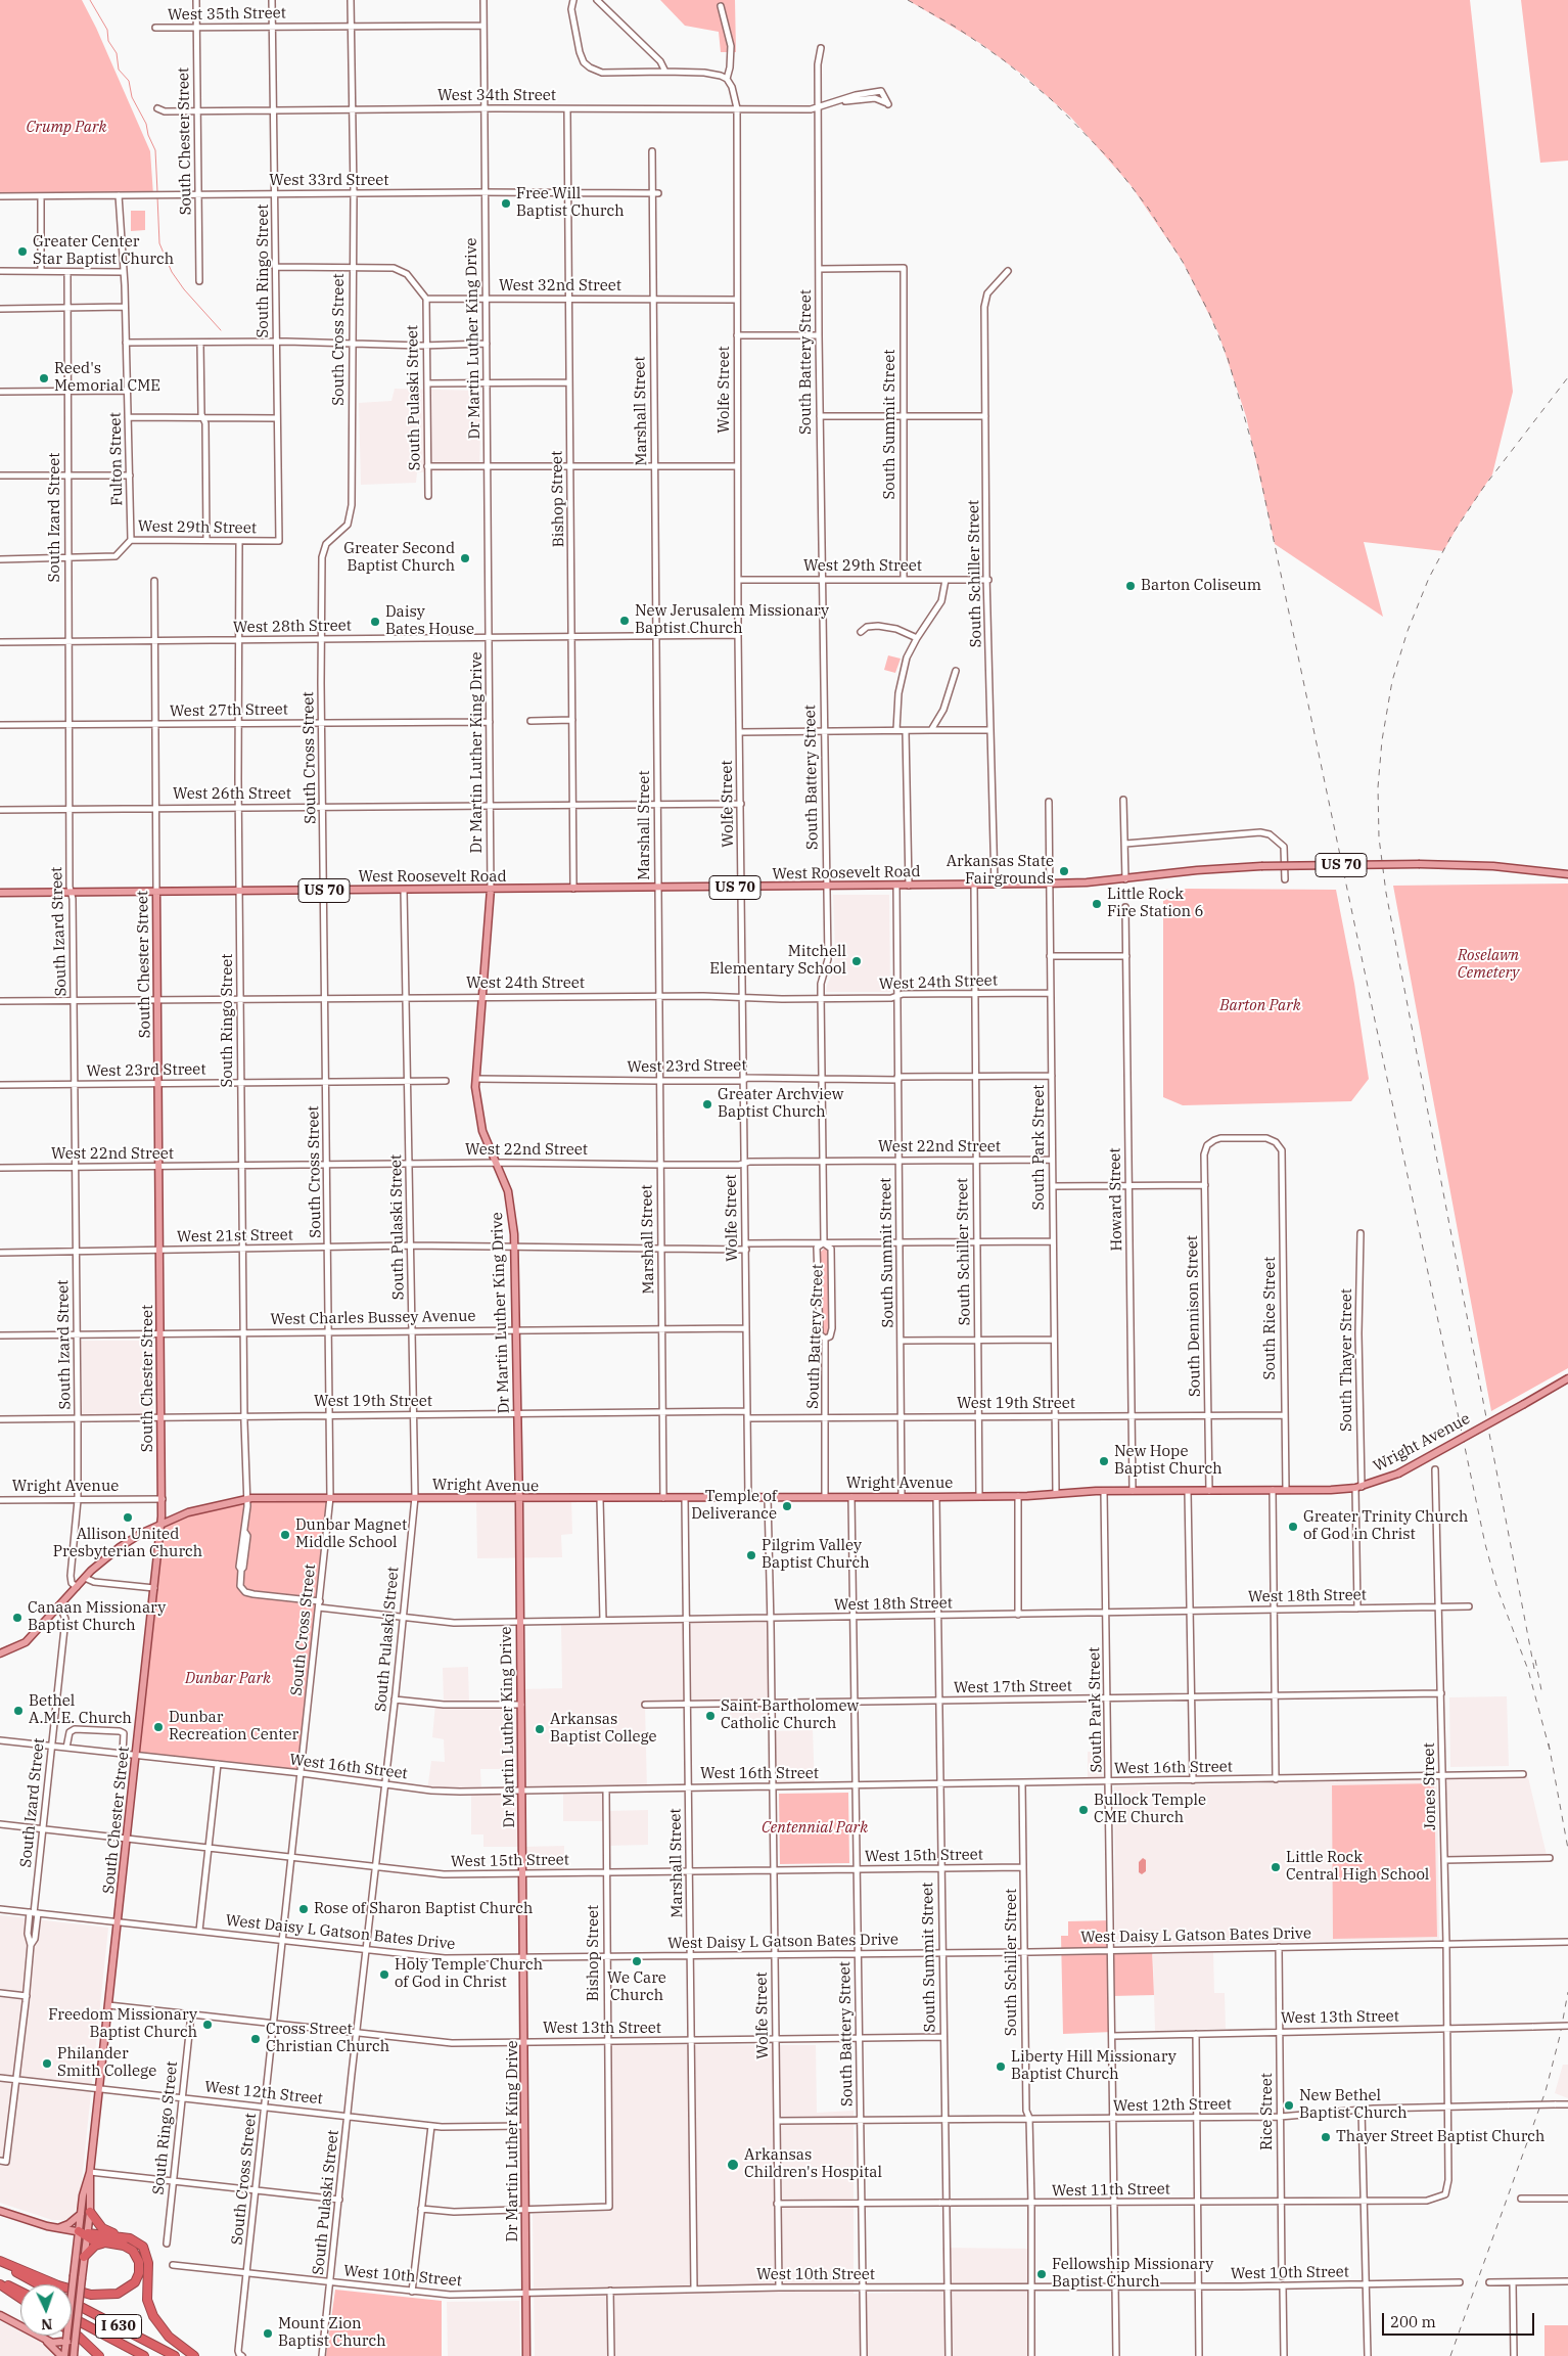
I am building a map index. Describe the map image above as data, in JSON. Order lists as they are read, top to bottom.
{
  "streets": {
    "highway": ["I 630"],
    "main road": [
      "South Chester Street",
      "Dr Martin Luther King Drive",
      "US 70",
      "West Roosevelt Road",
      "Wright Avenue"
    ],
    "street": [
      "West 35th Street",
      "West 34th Street",
      "West 33rd Street",
      "South Ringo Street",
      "West 32nd Street",
      "South Cross Street",
      "South Battery Street",
      "Wolfe Street",
      "South Pulaski Street",
      "Marshall Street",
      "South Summit Street",
      "Fulton Street",
      "Bishop Street",
      "South Izard Street",
      "West 29th Street",
      "South Schiller Street",
      "West 28th Street",
      "West 27th Street",
      "West 26th Street",
      "West 24th Street",
      "West 23rd Street",
      "West 22nd Street",
      "South Park Street",
      "Howard Street",
      "West 21st Street",
      "South Dennison Street",
      "West Charles Bussey Avenue",
      "South Rice Street",
      "South Thayer Street",
      "West 19th Street",
      "West 18th Street",
      "West 17th Street",
      "West 16th Street",
      "Jones Street",
      "West 15th Street",
      "West Daisy L Gatson Bates Drive",
      "West 13th Street",
      "West 12th Street",
      "Rice Street",
      "West 11th Street",
      "West 10th Street"
    ]
  },
  "crossings": [
    ["West 35th Street", "South Chester Street"],
    ["West 35th Street", "South Ringo Street"],
    ["West 35th Street", "Dr Martin Luther King Drive"],
    ["West 35th Street", "South Cross Street"],
    ["West 34th Street", "South Chester Street"],
    ["West 34th Street", "South Ringo Street"],
    ["West 34th Street", "Dr Martin Luther King Drive"],
    ["West 34th Street", "South Cross Street"],
    ["West 34th Street", "South Battery Street"],
    ["West 34th Street", "Wolfe Street"],
    ["West 34th Street", "Bishop Street"],
    ["South Chester Street", "West 33rd Street"],
    ["South Chester Street", "West 28th Street"],
    ["South Chester Street", "West 27th Street"],
    ["South Chester Street", "West 26th Street"],
    ["South Chester Street", "West Roosevelt Road"],
    ["South Chester Street", "West 24th Street"],
    ["South Chester Street", "West 23rd Street"],
    ["South Chester Street", "West 22nd Street"],
    ["South Chester Street", "West 21st Street"],
    ["South Chester Street", "West Charles Bussey Avenue"],
    ["South Chester Street", "West 19th Street"],
    ["South Chester Street", "Wright Avenue"],
    ["South Chester Street", "West 16th Street"],
    ["South Chester Street", "West 15th Street"],
    ["South Chester Street", "West Daisy L Gatson Bates Drive"],
    ["South Chester Street", "West 13th Street"],
    ["South Chester Street", "West 12th Street"],
    ["West 33rd Street", "South Ringo Street"],
    ["West 33rd Street", "Dr Martin Luther King Drive"],
    ["West 33rd Street", "South Cross Street"],
    ["West 33rd Street", "Marshall Street"],
    ["West 33rd Street", "Fulton Street"],
    ["West 33rd Street", "Bishop Street"],
    ["South Ringo Street", "West 29th Street"],
    ["South Ringo Street", "West 28th Street"],
    ["South Ringo Street", "West 27th Street"],
    ["South Ringo Street", "West 26th Street"],
    ["South Ringo Street", "West Roosevelt Road"],
    ["South Ringo Street", "West 24th Street"],
    ["South Ringo Street", "West 23rd Street"],
    ["South Ringo Street", "West 22nd Street"],
    ["South Ringo Street", "West 21st Street"],
    ["South Ringo Street", "West Charles Bussey Avenue"],
    ["South Ringo Street", "West 19th Street"],
    ["South Ringo Street", "Wright Avenue"],
    ["South Ringo Street", "West 18th Street"],
    ["South Ringo Street", "West 13th Street"],
    ["South Ringo Street", "West 12th Street"],
    ["West 32nd Street", "Dr Martin Luther King Drive"],
    ["West 32nd Street", "Wolfe Street"],
    ["West 32nd Street", "South Pulaski Street"],
    ["West 32nd Street", "Marshall Street"],
    ["West 32nd Street", "Bishop Street"],
    ["Dr Martin Luther King Drive", "Bishop Street"],
    ["Dr Martin Luther King Drive", "West 28th Street"],
    ["Dr Martin Luther King Drive", "West 27th Street"],
    ["Dr Martin Luther King Drive", "West 26th Street"],
    ["Dr Martin Luther King Drive", "West Roosevelt Road"],
    ["Dr Martin Luther King Drive", "West 24th Street"],
    ["Dr Martin Luther King Drive", "West 23rd Street"],
    ["Dr Martin Luther King Drive", "West 22nd Street"],
    ["Dr Martin Luther King Drive", "West 21st Street"],
    ["Dr Martin Luther King Drive", "West Charles Bussey Avenue"],
    ["Dr Martin Luther King Drive", "West 19th Street"],
    ["Dr Martin Luther King Drive", "Wright Avenue"],
    ["Dr Martin Luther King Drive", "West 18th Street"],
    ["Dr Martin Luther King Drive", "West 16th Street"],
    ["Dr Martin Luther King Drive", "West 15th Street"],
    ["Dr Martin Luther King Drive", "West Daisy L Gatson Bates Drive"],
    ["Dr Martin Luther King Drive", "West 13th Street"],
    ["Dr Martin Luther King Drive", "West 12th Street"],
    ["Dr Martin Luther King Drive", "West 10th Street"],
    ["South Cross Street", "West 28th Street"],
    ["South Cross Street", "West 27th Street"],
    ["South Cross Street", "West 26th Street"],
    ["South Cross Street", "West Roosevelt Road"],
    ["South Cross Street", "West 24th Street"],
    ["South Cross Street", "West 23rd Street"],
    ["South Cross Street", "West 22nd Street"],
    ["South Cross Street", "West 21st Street"],
    ["South Cross Street", "West Charles Bussey Avenue"],
    ["South Cross Street", "West 19th Street"],
    ["South Cross Street", "Wright Avenue"],
    ["South Cross Street", "West 18th Street"],
    ["South Cross Street", "West 16th Street"],
    ["South Cross Street", "West 15th Street"],
    ["South Cross Street", "West Daisy L Gatson Bates Drive"],
    ["South Cross Street", "West 13th Street"],
    ["South Cross Street", "West 12th Street"],
    ["South Cross Street", "West 10th Street"],
    ["South Battery Street", "South Summit Street"],
    ["South Battery Street", "West 29th Street"],
    ["South Battery Street", "West Roosevelt Road"],
    ["South Battery Street", "West 24th Street"],
    ["South Battery Street", "West 23rd Street"],
    ["South Battery Street", "West 22nd Street"],
    ["South Battery Street", "West 19th Street"],
    ["South Battery Street", "Wright Avenue"],
    ["South Battery Street", "West 18th Street"],
    ["South Battery Street", "West 17th Street"],
    ["South Battery Street", "West 16th Street"],
    ["South Battery Street", "West 15th Street"],
    ["South Battery Street", "West Daisy L Gatson Bates Drive"],
    ["South Battery Street", "West 13th Street"],
    ["South Battery Street", "West 12th Street"],
    ["South Battery Street", "West 11th Street"],
    ["South Battery Street", "West 10th Street"],
    ["Wolfe Street", "West 29th Street"],
    ["Wolfe Street", "West 28th Street"],
    ["Wolfe Street", "West 26th Street"],
    ["Wolfe Street", "West Roosevelt Road"],
    ["Wolfe Street", "West 24th Street"],
    ["Wolfe Street", "West 23rd Street"],
    ["Wolfe Street", "West 22nd Street"],
    ["Wolfe Street", "West 21st Street"],
    ["Wolfe Street", "West Charles Bussey Avenue"],
    ["Wolfe Street", "West 19th Street"],
    ["Wolfe Street", "Wright Avenue"],
    ["Wolfe Street", "West 18th Street"],
    ["Wolfe Street", "West 17th Street"],
    ["Wolfe Street", "West 16th Street"],
    ["Wolfe Street", "West 15th Street"],
    ["Wolfe Street", "West Daisy L Gatson Bates Drive"],
    ["Wolfe Street", "West 13th Street"],
    ["Wolfe Street", "West 12th Street"],
    ["Wolfe Street", "West 11th Street"],
    ["Wolfe Street", "West 10th Street"],
    ["South Pulaski Street", "West Roosevelt Road"],
    ["South Pulaski Street", "West 24th Street"],
    ["South Pulaski Street", "West 23rd Street"],
    ["South Pulaski Street", "West 22nd Street"],
    ["South Pulaski Street", "West 21st Street"],
    ["South Pulaski Street", "West Charles Bussey Avenue"],
    ["South Pulaski Street", "West 19th Street"],
    ["South Pulaski Street", "Wright Avenue"],
    ["South Pulaski Street", "West 18th Street"],
    ["South Pulaski Street", "West 16th Street"],
    ["South Pulaski Street", "West 15th Street"],
    ["South Pulaski Street", "West Daisy L Gatson Bates Drive"],
    ["South Pulaski Street", "West 13th Street"],
    ["South Pulaski Street", "West 12th Street"],
    ["South Pulaski Street", "West 10th Street"],
    ["Marshall Street", "West 28th Street"],
    ["Marshall Street", "West 26th Street"],
    ["Marshall Street", "West Roosevelt Road"],
    ["Marshall Street", "West 24th Street"],
    ["Marshall Street", "West 23rd Street"],
    ["Marshall Street", "West 22nd Street"],
    ["Marshall Street", "West 21st Street"],
    ["Marshall Street", "West Charles Bussey Avenue"],
    ["Marshall Street", "West 19th Street"],
    ["Marshall Street", "Wright Avenue"],
    ["Marshall Street", "West 18th Street"],
    ["Marshall Street", "West 17th Street"],
    ["Marshall Street", "West 16th Street"],
    ["Marshall Street", "West 15th Street"],
    ["Marshall Street", "West Daisy L Gatson Bates Drive"],
    ["Marshall Street", "West 13th Street"],
    ["Marshall Street", "West 10th Street"],
    ["South Summit Street", "West 29th Street"],
    ["South Summit Street", "West Roosevelt Road"],
    ["South Summit Street", "West 24th Street"],
    ["South Summit Street", "West 23rd Street"],
    ["South Summit Street", "West 22nd Street"],
    ["South Summit Street", "West 19th Street"],
    ["South Summit Street", "Wright Avenue"],
    ["South Summit Street", "West 18th Street"],
    ["South Summit Street", "West 17th Street"],
    ["South Summit Street", "West 16th Street"],
    ["South Summit Street", "West 15th Street"],
    ["South Summit Street", "West Daisy L Gatson Bates Drive"],
    ["South Summit Street", "West 13th Street"],
    ["South Summit Street", "West 12th Street"],
    ["South Summit Street", "West 10th Street"],
    ["Fulton Street", "West 29th Street"],
    ["Bishop Street", "West 28th Street"],
    ["Bishop Street", "West 26th Street"],
    ["Bishop Street", "West Roosevelt Road"],
    ["Bishop Street", "West 16th Street"],
    ["Bishop Street", "West 15th Street"],
    ["Bishop Street", "West Daisy L Gatson Bates Drive"],
    ["Bishop Street", "West 13th Street"],
    ["South Izard Street", "West 29th Street"],
    ["South Izard Street", "West 28th Street"],
    ["South Izard Street", "West 27th Street"],
    ["South Izard Street", "West 26th Street"],
    ["South Izard Street", "West Roosevelt Road"],
    ["South Izard Street", "West 24th Street"],
    ["South Izard Street", "West 23rd Street"],
    ["South Izard Street", "West 22nd Street"],
    ["South Izard Street", "West 21st Street"],
    ["South Izard Street", "West Charles Bussey Avenue"],
    ["South Izard Street", "West 19th Street"],
    ["South Izard Street", "Wright Avenue"],
    ["South Izard Street", "West 16th Street"],
    ["South Izard Street", "West 15th Street"],
    ["South Izard Street", "West Daisy L Gatson Bates Drive"],
    ["South Izard Street", "West 12th Street"],
    ["West 29th Street", "South Schiller Street"],
    ["South Schiller Street", "West Roosevelt Road"],
    ["South Schiller Street", "West 24th Street"],
    ["South Schiller Street", "West 23rd Street"],
    ["South Schiller Street", "West 22nd Street"],
    ["South Schiller Street", "West 19th Street"],
    ["South Schiller Street", "Wright Avenue"],
    ["South Schiller Street", "West 16th Street"],
    ["South Schiller Street", "West 15th Street"],
    ["South Schiller Street", "West Daisy L Gatson Bates Drive"],
    ["South Schiller Street", "West 12th Street"],
    ["South Schiller Street", "West 11th Street"],
    ["South Schiller Street", "West 10th Street"],
    ["West Roosevelt Road", "South Park Street"],
    ["West 24th Street", "South Park Street"],
    ["West 23rd Street", "South Park Street"],
    ["West 22nd Street", "South Park Street"],
    ["South Park Street", "West 19th Street"],
    ["South Park Street", "Wright Avenue"],
    ["South Park Street", "West 18th Street"],
    ["South Park Street", "West 17th Street"],
    ["South Park Street", "West 16th Street"],
    ["South Park Street", "West Daisy L Gatson Bates Drive"],
    ["South Park Street", "West 13th Street"],
    ["South Park Street", "West 12th Street"],
    ["South Park Street", "West 11th Street"],
    ["South Park Street", "West 10th Street"],
    ["Howard Street", "West 19th Street"],
    ["Howard Street", "Wright Avenue"],
    ["South Dennison Street", "South Rice Street"],
    ["South Dennison Street", "West 19th Street"],
    ["South Dennison Street", "Wright Avenue"],
    ["South Rice Street", "West 19th Street"],
    ["South Rice Street", "Wright Avenue"],
    ["South Thayer Street", "Wright Avenue"],
    ["South Thayer Street", "West 18th Street"],
    ["West 18th Street", "Jones Street"],
    ["West 17th Street", "Jones Street"],
    ["West 16th Street", "Jones Street"],
    ["Jones Street", "West Daisy L Gatson Bates Drive"],
    ["Jones Street", "West 13th Street"],
    ["Jones Street", "West 12th Street"],
    ["Jones Street", "West 11th Street"],
    ["West Daisy L Gatson Bates Drive", "Rice Street"],
    ["West 13th Street", "Rice Street"],
    ["West 12th Street", "Rice Street"],
    ["Rice Street", "West 11th Street"]
  ],
  "parks": [
    "Crump Park",
    "Roselawn Cemetery",
    "Barton Park",
    "Dunbar Park",
    "Centennial Park"
  ],
  "places": [
    "Free Will Baptist Church",
    "Greater Center Star Baptist Church",
    "Reed's Memorial CME",
    "Greater Second Baptist Church",
    "Barton Coliseum",
    "New Jerusalem Missionary Baptist Church",
    "Daisy Bates House",
    "Arkansas State Fairgrounds",
    "Little Rock Fire Station 6",
    "Mitchell Elementary School",
    "Greater Archview Baptist Church",
    "New Hope Baptist Church",
    "Temple of Deliverance",
    "Allison United Presbyterian Church",
    "Greater Trinity Church of God in Christ",
    "Dunbar Magnet Middle School",
    "Pilgrim Valley Baptist Church",
    "Canaan Missionary Baptist Church",
    "Bethel A.M.E. Church",
    "Saint Bartholomew Catholic Church",
    "Dunbar Recreation Center",
    "Arkansas Baptist College",
    "Bullock Temple CME Church",
    "Little Rock Central High School",
    "Rose of Sharon Baptist Church",
    "We Care Church",
    "Holy Temple Church of God in Christ",
    "Freedom Missionary Baptist Church",
    "Cross Street Christian Church",
    "Philander Smith College",
    "Liberty Hill Missionary Baptist Church",
    "New Bethel Baptist Church",
    "Thayer Street Baptist Church",
    "Arkansas Children's Hospital",
    "Fellowship Missionary Baptist Church",
    "Mount Zion Baptist Church"
  ],
  "scale_bar": "200 m",
  "north": "bottom"
}
